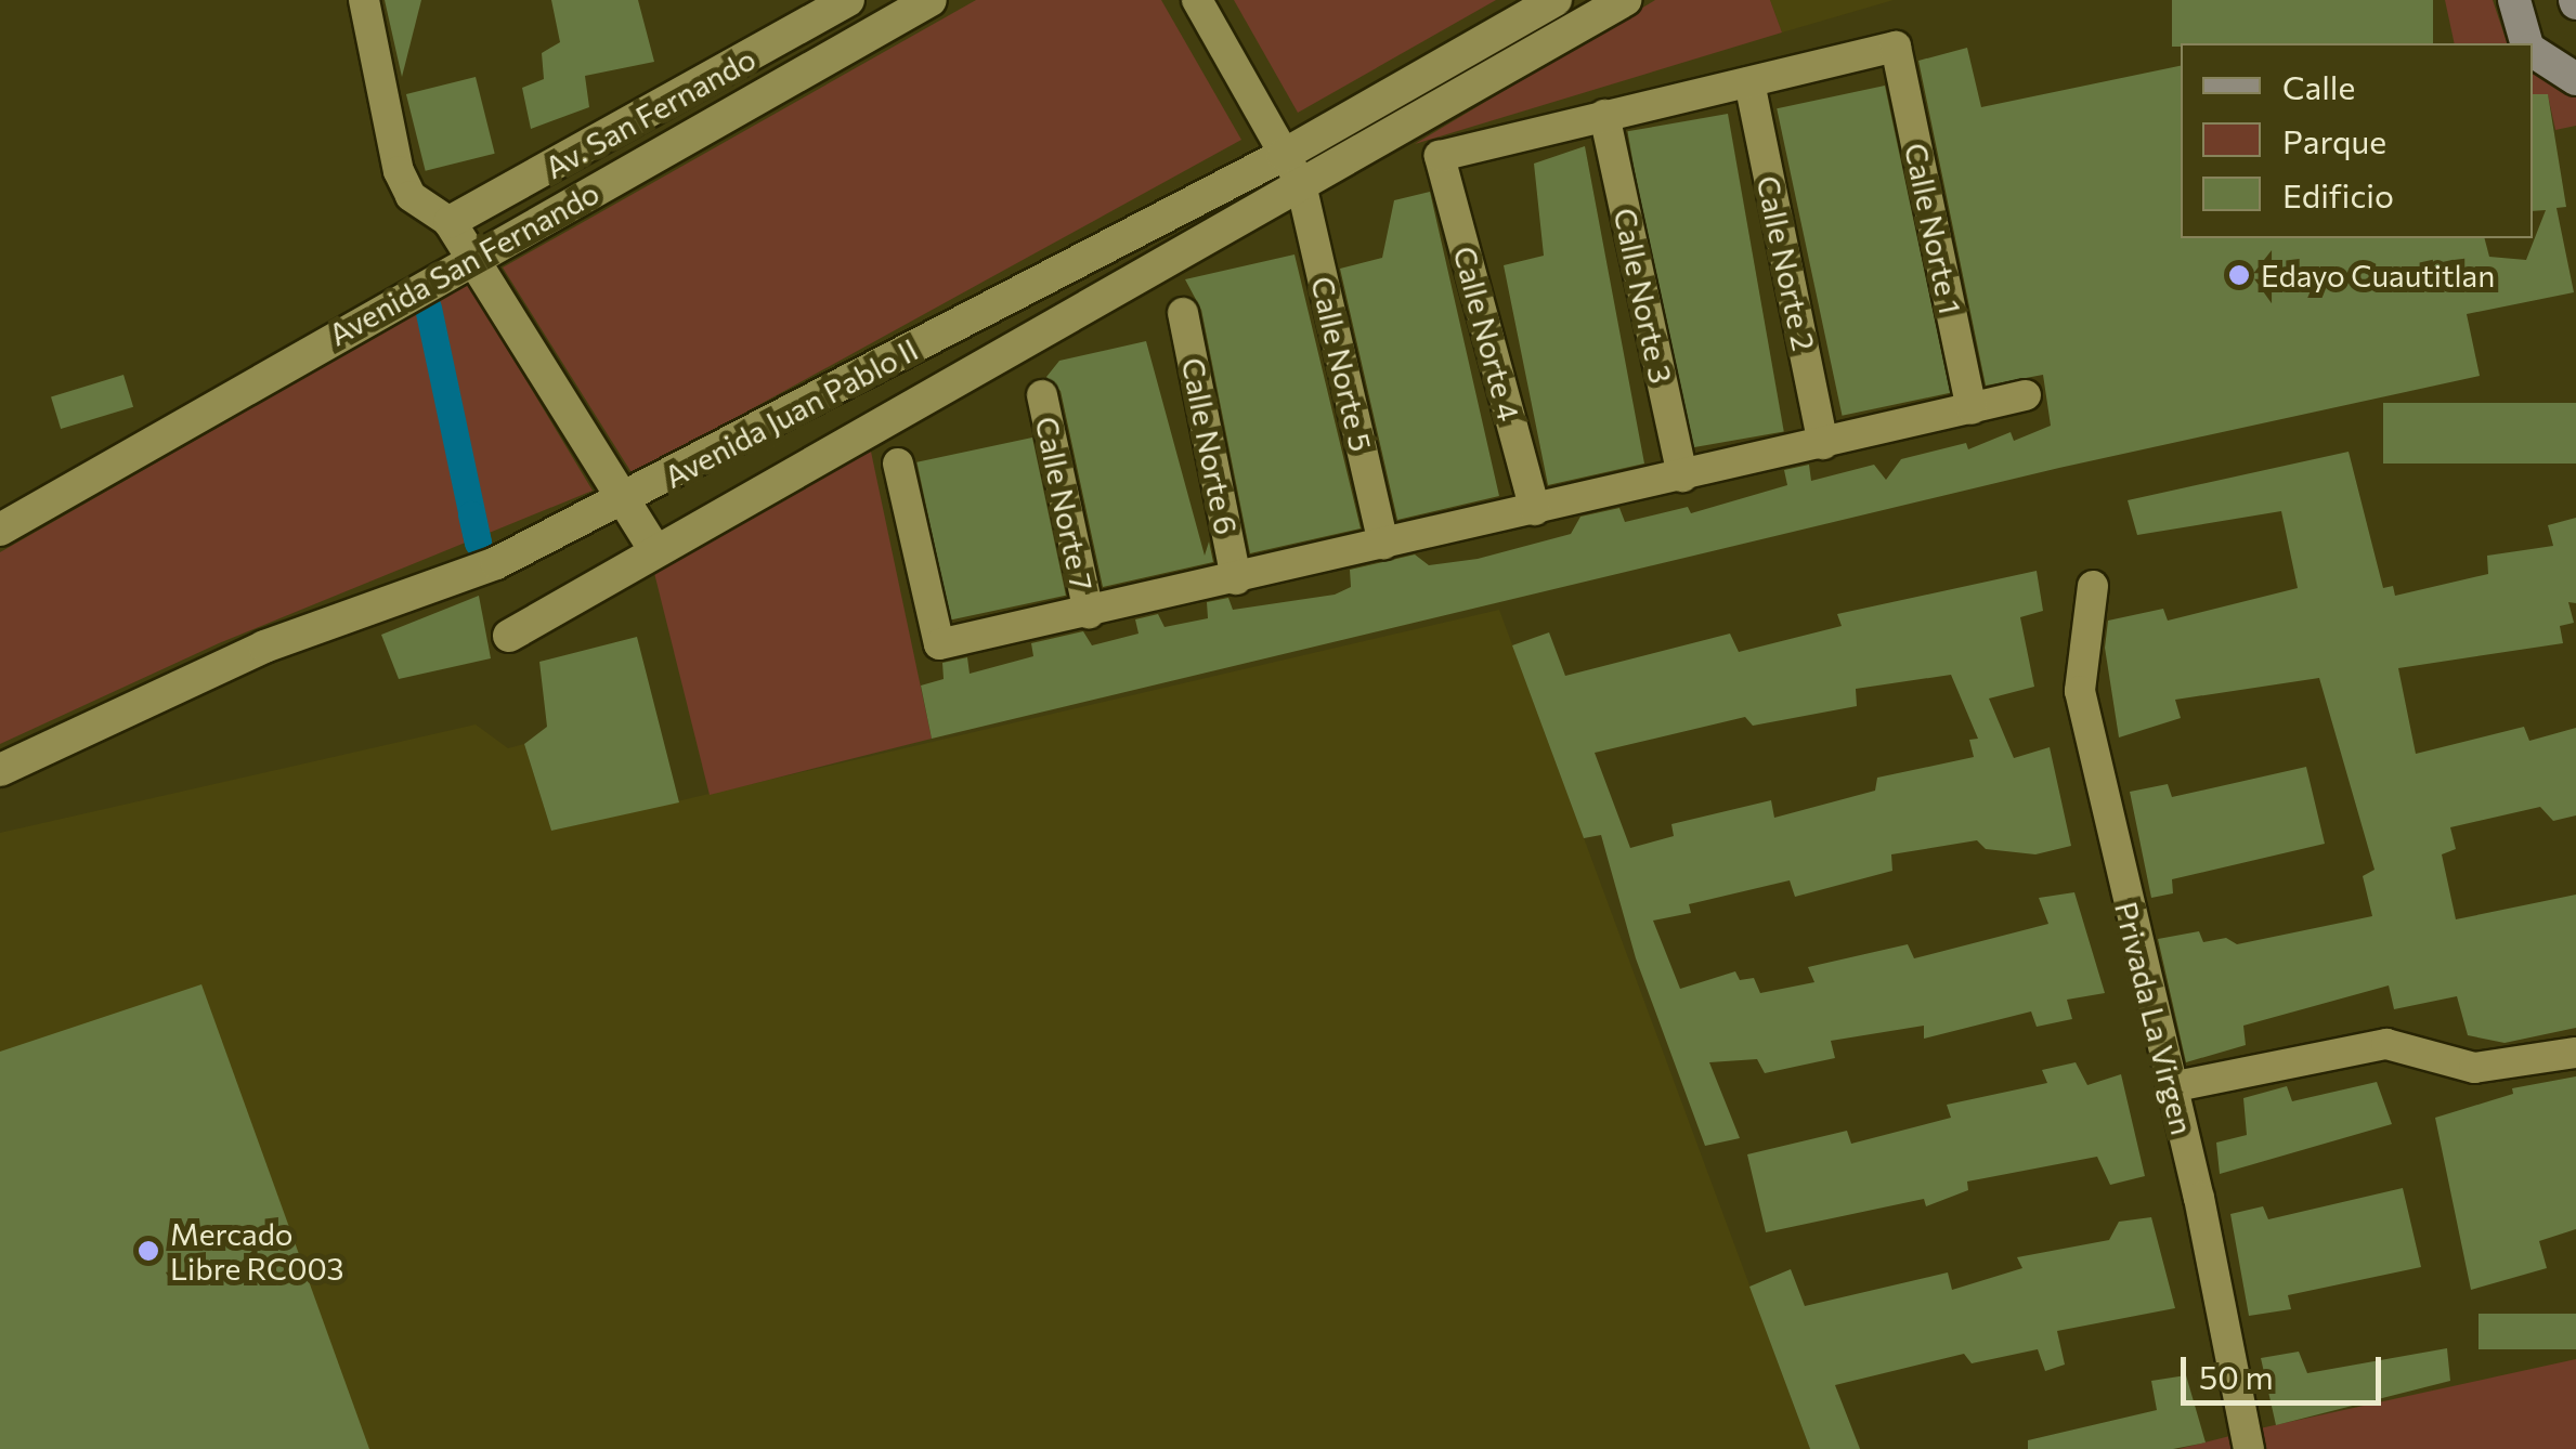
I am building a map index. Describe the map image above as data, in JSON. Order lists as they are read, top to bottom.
{
  "streets": {
    "street": [
      "Av. San Fernando",
      "Calle Norte 1",
      "Avenida San Fernando",
      "Calle Norte 2",
      "Calle Norte 3",
      "Calle Norte 4",
      "Calle Norte 5",
      "Avenida Juan Pablo II",
      "Calle Norte 6",
      "Calle Norte 7",
      "Privada La Virgen"
    ]
  },
  "crossings": [
    ["Calle Norte 1", "Calle Norte 2"],
    ["Calle Norte 3", "Calle Norte 4"],
    ["Calle Norte 5", "Avenida Juan Pablo II"]
  ],
  "places": ["Edayo Cuautitlan", "Mercado Libre RC003"],
  "legend": ["Calle", "Parque", "Edificio"],
  "scale_bar": "50 m"
}
